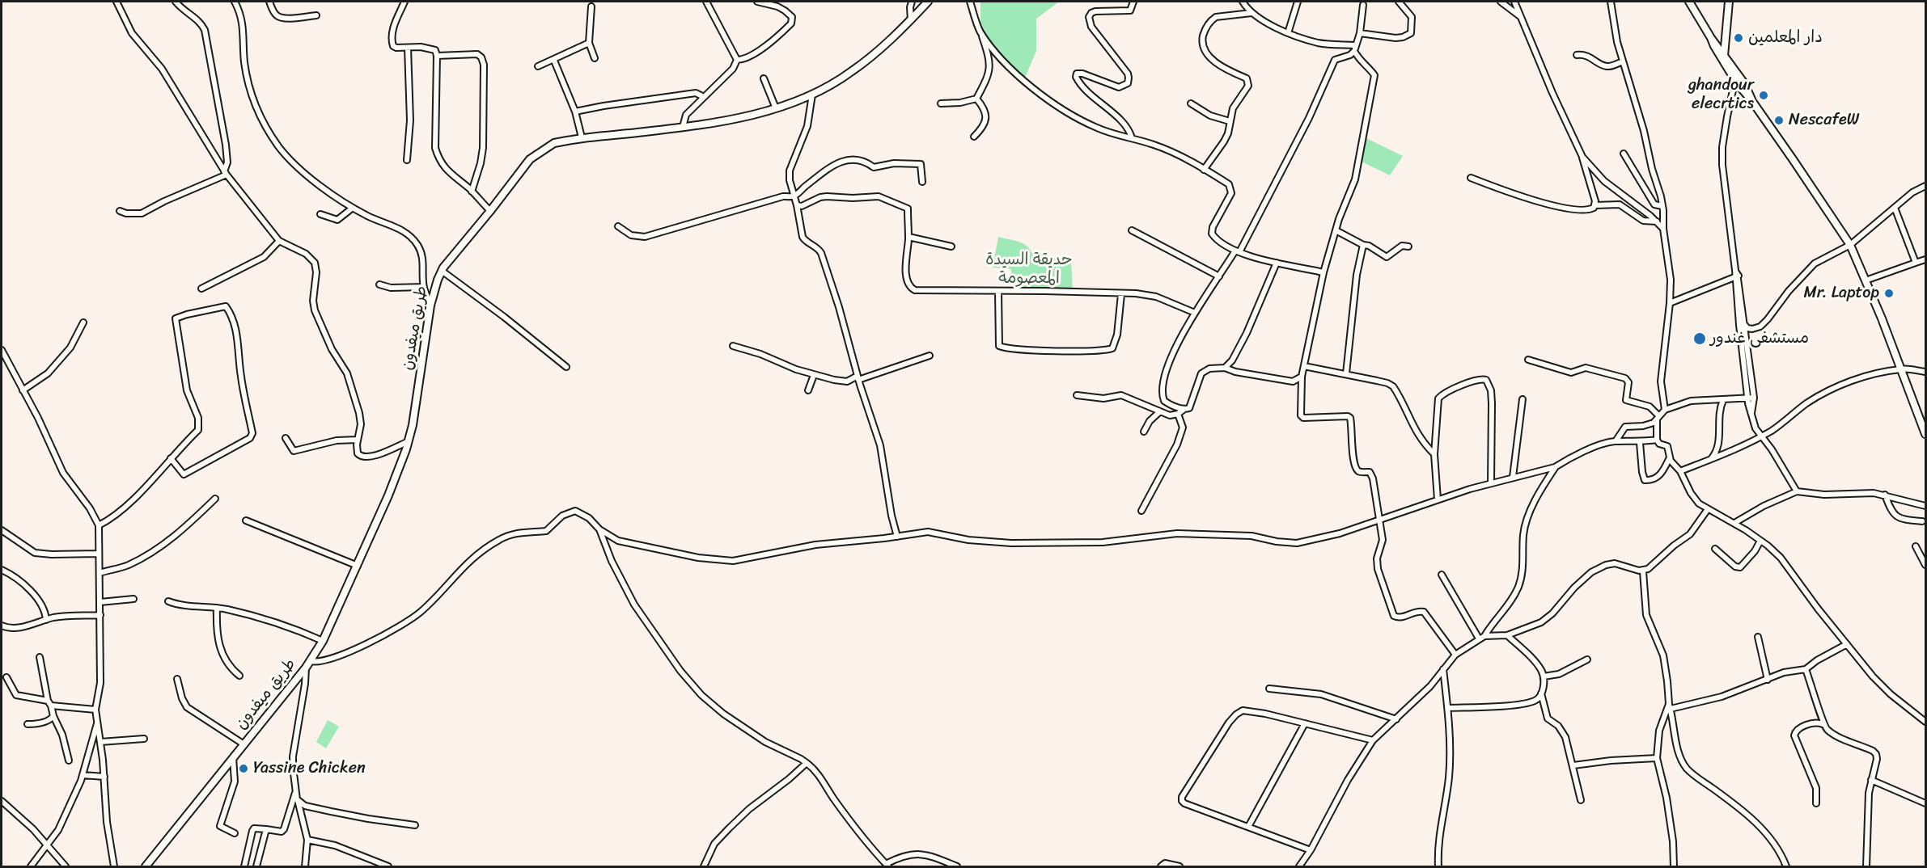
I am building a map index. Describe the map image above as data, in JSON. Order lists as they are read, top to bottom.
{
  "streets": {
    "main road": ["طريق ميفدون"]
  },
  "parks": ["حديقة السيدة المعصومة"],
  "places": [
    "دار المعلمين",
    "ghandour elecrtics",
    "NescafeW",
    "Mr. Laptop",
    "مستشفى غندور",
    "Yassine Chicken"
  ]
}
